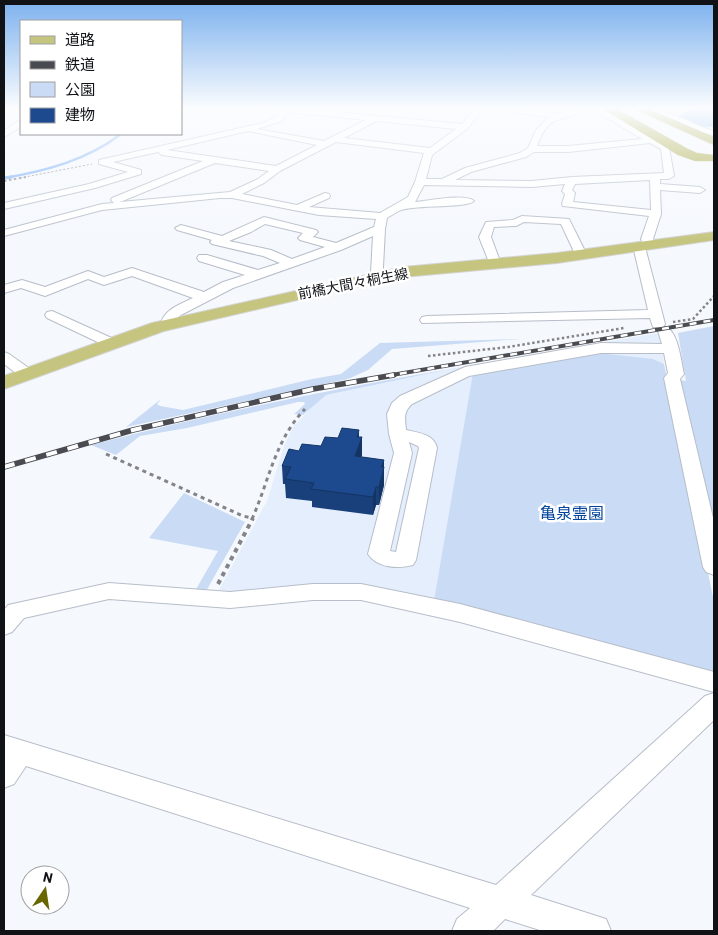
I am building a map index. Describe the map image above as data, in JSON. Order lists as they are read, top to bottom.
{
  "streets": {
    "main road": ["前橋大間々桐生線"]
  },
  "parks": ["亀泉霊園"],
  "legend": [
    "道路",
    "鉄道",
    "公園",
    "建物"
  ],
  "north": "top"
}
